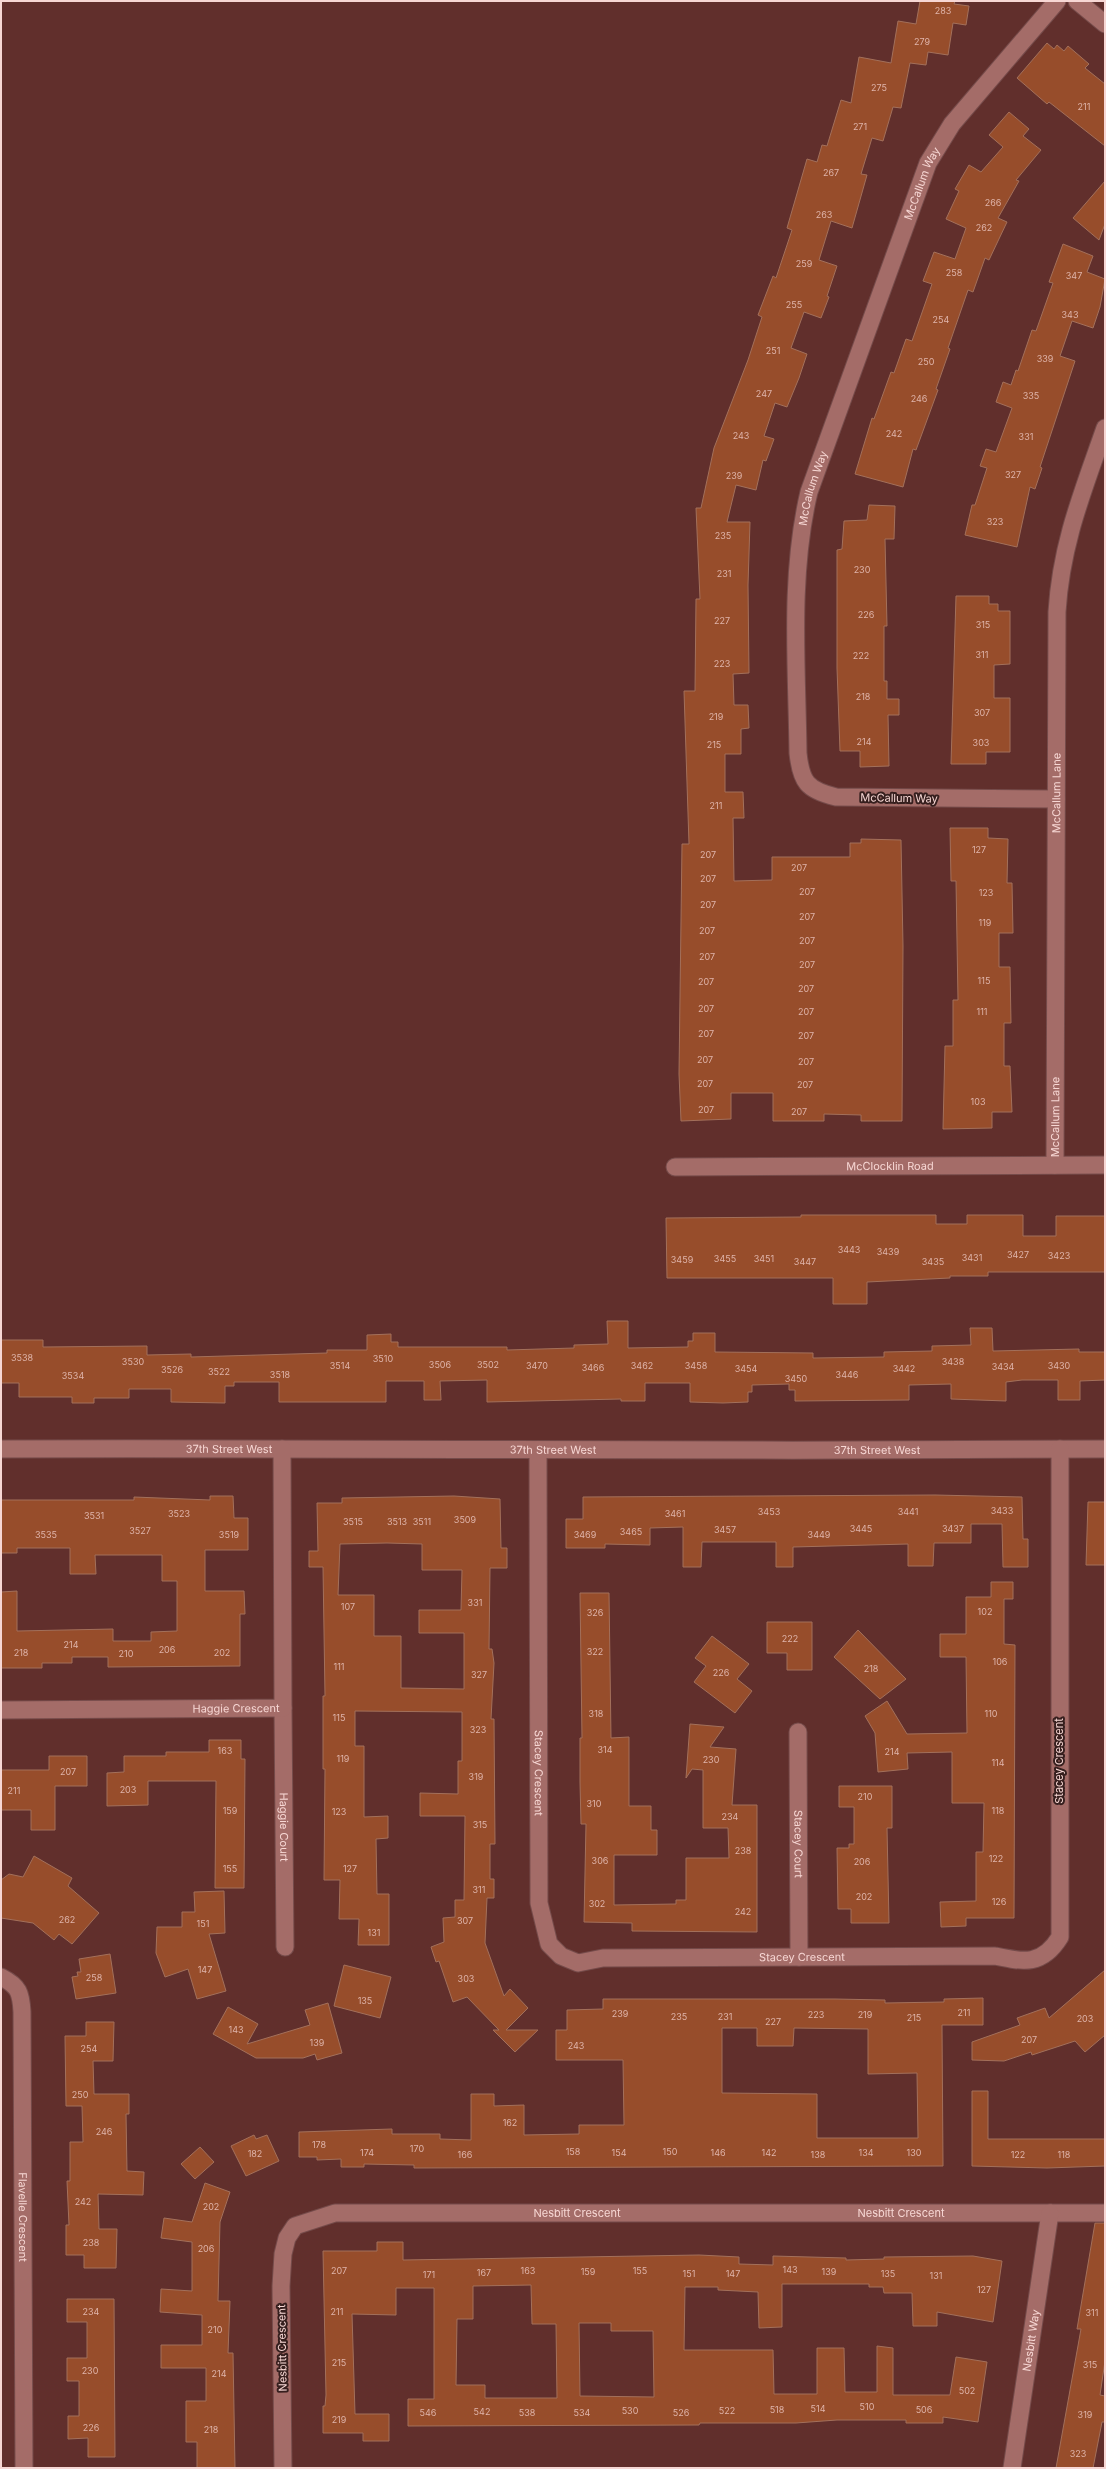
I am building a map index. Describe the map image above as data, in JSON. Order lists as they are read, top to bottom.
{
  "streets": {
    "street": [
      "McCallum Way",
      "McCallum Lane",
      "McClocklin Road",
      "37th Street West",
      "Haggie Crescent",
      "Stacey Crescent",
      "Haggie Court",
      "Stacey Court",
      "Nesbitt Crescent",
      "Flavelle Crescent",
      "Nesbitt Way"
    ]
  },
  "crossings": [
    ["McCallum Way", "McCallum Lane"],
    ["McCallum Lane", "McClocklin Road"],
    ["37th Street West", "Haggie Crescent"],
    ["37th Street West", "Stacey Crescent"],
    ["Haggie Crescent", "Haggie Court"],
    ["Stacey Crescent", "Stacey Court"],
    ["Nesbitt Crescent", "Nesbitt Way"]
  ],
  "house_numbers": [
    "283",
    "279",
    "275",
    "211",
    "271",
    "267",
    "266",
    "263",
    "262",
    "259",
    "258",
    "347",
    "255",
    "343",
    "254",
    "251",
    "339",
    "250",
    "247",
    "335",
    "246",
    "242",
    "243",
    "331",
    "327",
    "239",
    "323",
    "235",
    "230",
    "231",
    "226",
    "227",
    "315",
    "311",
    "222",
    "223",
    "218",
    "307",
    "219",
    "214",
    "303",
    "215",
    "211",
    "127",
    "207",
    "207",
    "207",
    "207",
    "123",
    "207",
    "207",
    "119",
    "207",
    "207",
    "207",
    "207",
    "115",
    "207",
    "207",
    "207",
    "207",
    "111",
    "207",
    "207",
    "207",
    "207",
    "207",
    "207",
    "103",
    "207",
    "207",
    "3443",
    "3439",
    "3427",
    "3423",
    "3431",
    "3455",
    "3451",
    "3459",
    "3447",
    "3435",
    "3538",
    "3510",
    "3530",
    "3438",
    "3506",
    "3502",
    "3514",
    "3470",
    "3462",
    "3458",
    "3430",
    "3434",
    "3466",
    "3454",
    "3442",
    "3526",
    "3522",
    "3518",
    "3446",
    "3534",
    "3450",
    "3433",
    "3453",
    "3441",
    "3523",
    "3461",
    "3531",
    "3509",
    "3515",
    "3513",
    "3511",
    "3445",
    "3437",
    "3457",
    "3527",
    "3465",
    "3535",
    "3519",
    "3469",
    "3449",
    "331",
    "107",
    "102",
    "326",
    "222",
    "214",
    "206",
    "322",
    "218",
    "202",
    "210",
    "106",
    "111",
    "218",
    "226",
    "327",
    "318",
    "110",
    "115",
    "323",
    "314",
    "163",
    "214",
    "119",
    "230",
    "114",
    "207",
    "319",
    "203",
    "211",
    "210",
    "310",
    "159",
    "118",
    "123",
    "234",
    "315",
    "238",
    "122",
    "306",
    "206",
    "155",
    "127",
    "311",
    "202",
    "126",
    "302",
    "242",
    "262",
    "307",
    "151",
    "131",
    "147",
    "258",
    "303",
    "135",
    "211",
    "239",
    "223",
    "219",
    "235",
    "231",
    "215",
    "203",
    "227",
    "143",
    "207",
    "139",
    "243",
    "254",
    "250",
    "162",
    "246",
    "178",
    "170",
    "158",
    "150",
    "174",
    "154",
    "146",
    "142",
    "134",
    "130",
    "182",
    "166",
    "138",
    "122",
    "118",
    "242",
    "202",
    "238",
    "206",
    "143",
    "207",
    "163",
    "155",
    "159",
    "139",
    "167",
    "151",
    "147",
    "135",
    "171",
    "131",
    "127",
    "234",
    "211",
    "311",
    "210",
    "215",
    "315",
    "230",
    "214",
    "502",
    "510",
    "514",
    "518",
    "506",
    "530",
    "522",
    "542",
    "546",
    "538",
    "534",
    "526",
    "319",
    "219",
    "226",
    "218",
    "323"
  ]
}
